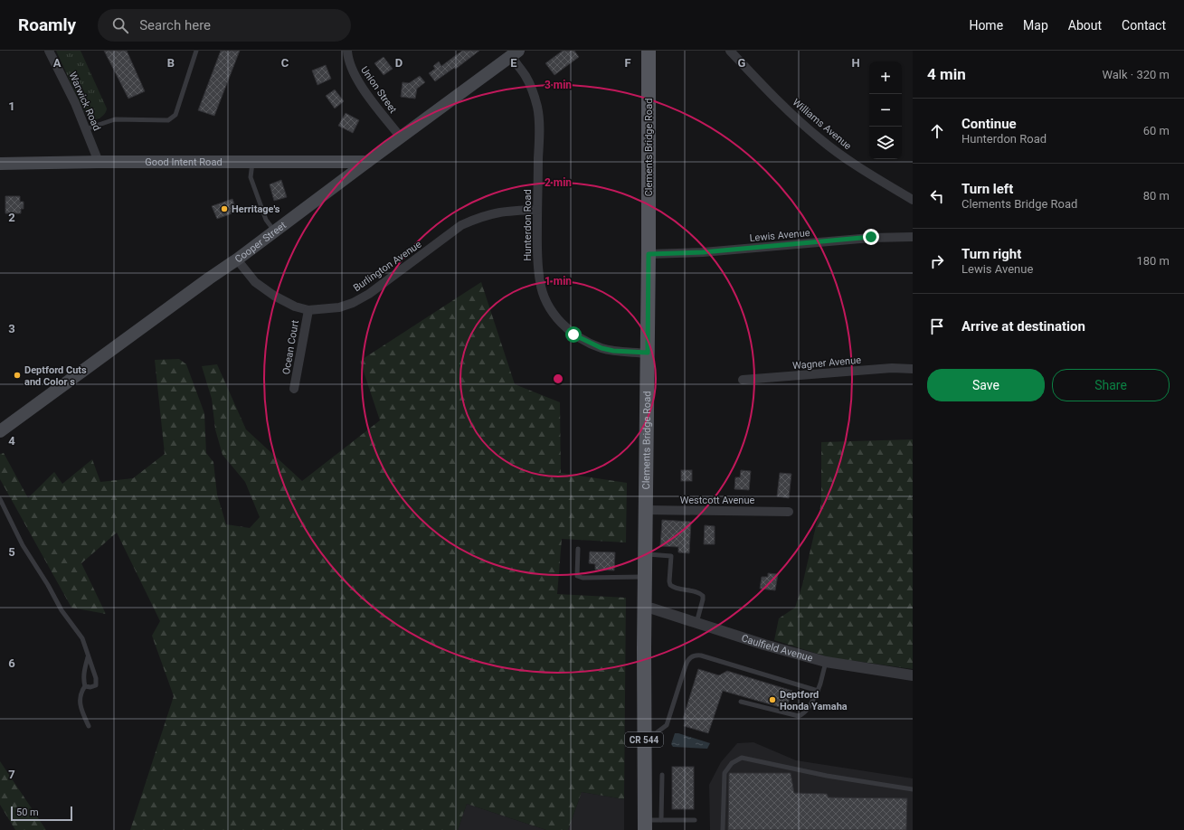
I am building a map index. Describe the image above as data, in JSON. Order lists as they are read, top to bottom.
{
  "streets": {
    "main road": [
      "Clements Bridge Road",
      "Good Intent Road",
      "Cooper Street",
      "CR 544"
    ],
    "street": [
      "Union Street",
      "Warwick Road",
      "Williams Avenue",
      "Hunterdon Road",
      "Lewis Avenue",
      "Burlington Avenue",
      "Ocean Court",
      "Wagner Avenue",
      "Westcott Avenue",
      "Caulfield Avenue"
    ]
  },
  "crossings": [
    ["Union Street", "Cooper Street"],
    ["Warwick Road", "Good Intent Road"],
    ["Clements Bridge Road", "Hunterdon Road"],
    ["Clements Bridge Road", "Lewis Avenue"],
    ["Clements Bridge Road", "Westcott Avenue"],
    ["Clements Bridge Road", "Caulfield Avenue"],
    ["Good Intent Road", "Cooper Street"],
    ["Hunterdon Road", "Cooper Street"],
    ["Hunterdon Road", "Burlington Avenue"],
    ["Cooper Street", "Burlington Avenue"],
    ["Burlington Avenue", "Ocean Court"]
  ],
  "places": ["Herritage's", "Deptford Cuts and Color s", "Deptford Honda Yamaha"],
  "scale_bar": "50 m",
  "page": {
    "header": "Roamly",
    "search": "Search here",
    "nav": [
      "Home",
      "Map",
      "About",
      "Contact"
    ],
    "heading": ["4 min", "Walk · 320 m"],
    "map_buttons": ["+", "−"],
    "list": [
      ["Continue", "Hunterdon Road", "60 m"],
      ["Turn left", "Clements Bridge Road", "80 m"],
      ["Turn right", "Lewis Avenue", "180 m"],
      "Arrive at destination"
    ],
    "buttons": ["Save", "Share"],
    "scale": "50 m"
  },
  "grid": {
    "columns": [
      "A",
      "B",
      "C",
      "D",
      "E",
      "F",
      "G",
      "H"
    ],
    "rows": [
      "1",
      "2",
      "3",
      "4",
      "5",
      "6",
      "7"
    ]
  },
  "rings": ["3 min", "2 min", "1 min"]
}
